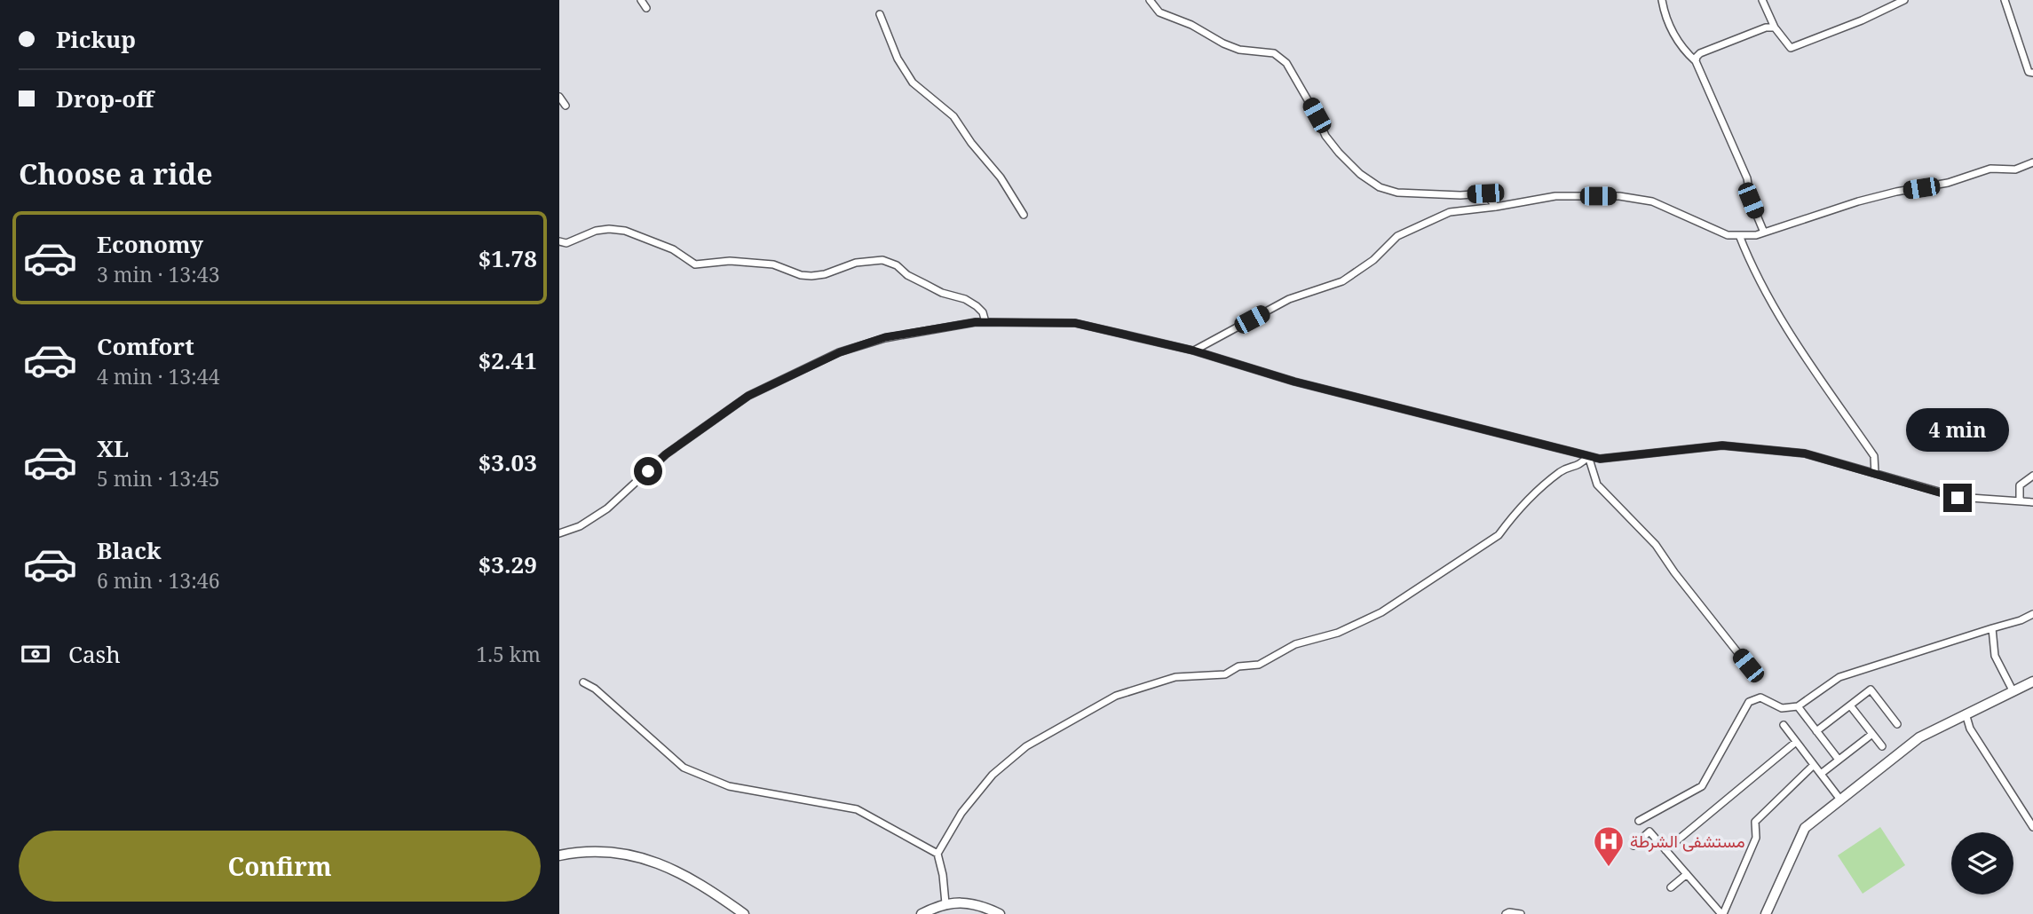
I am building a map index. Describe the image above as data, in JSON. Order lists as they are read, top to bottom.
{
  "places": {
    "hospital": ["مستشفى الشرطة"]
  },
  "page": {
    "banner": ["Pickup", "Drop-off"],
    "heading": "Choose a ride",
    "list": [
      {
        "name": "Economy",
        "note": "3 min · 13:43",
        "value": "$1.78"
      },
      {
        "name": "Comfort",
        "note": "4 min · 13:44",
        "value": "$2.41"
      },
      {
        "name": "XL",
        "note": "5 min · 13:45",
        "value": "$3.03"
      },
      {
        "name": "Black",
        "note": "6 min · 13:46",
        "value": "$3.29"
      }
    ],
    "bubble": "4 min",
    "pay": ["Cash", "1.5 km"],
    "buttons": "Confirm"
  }
}
